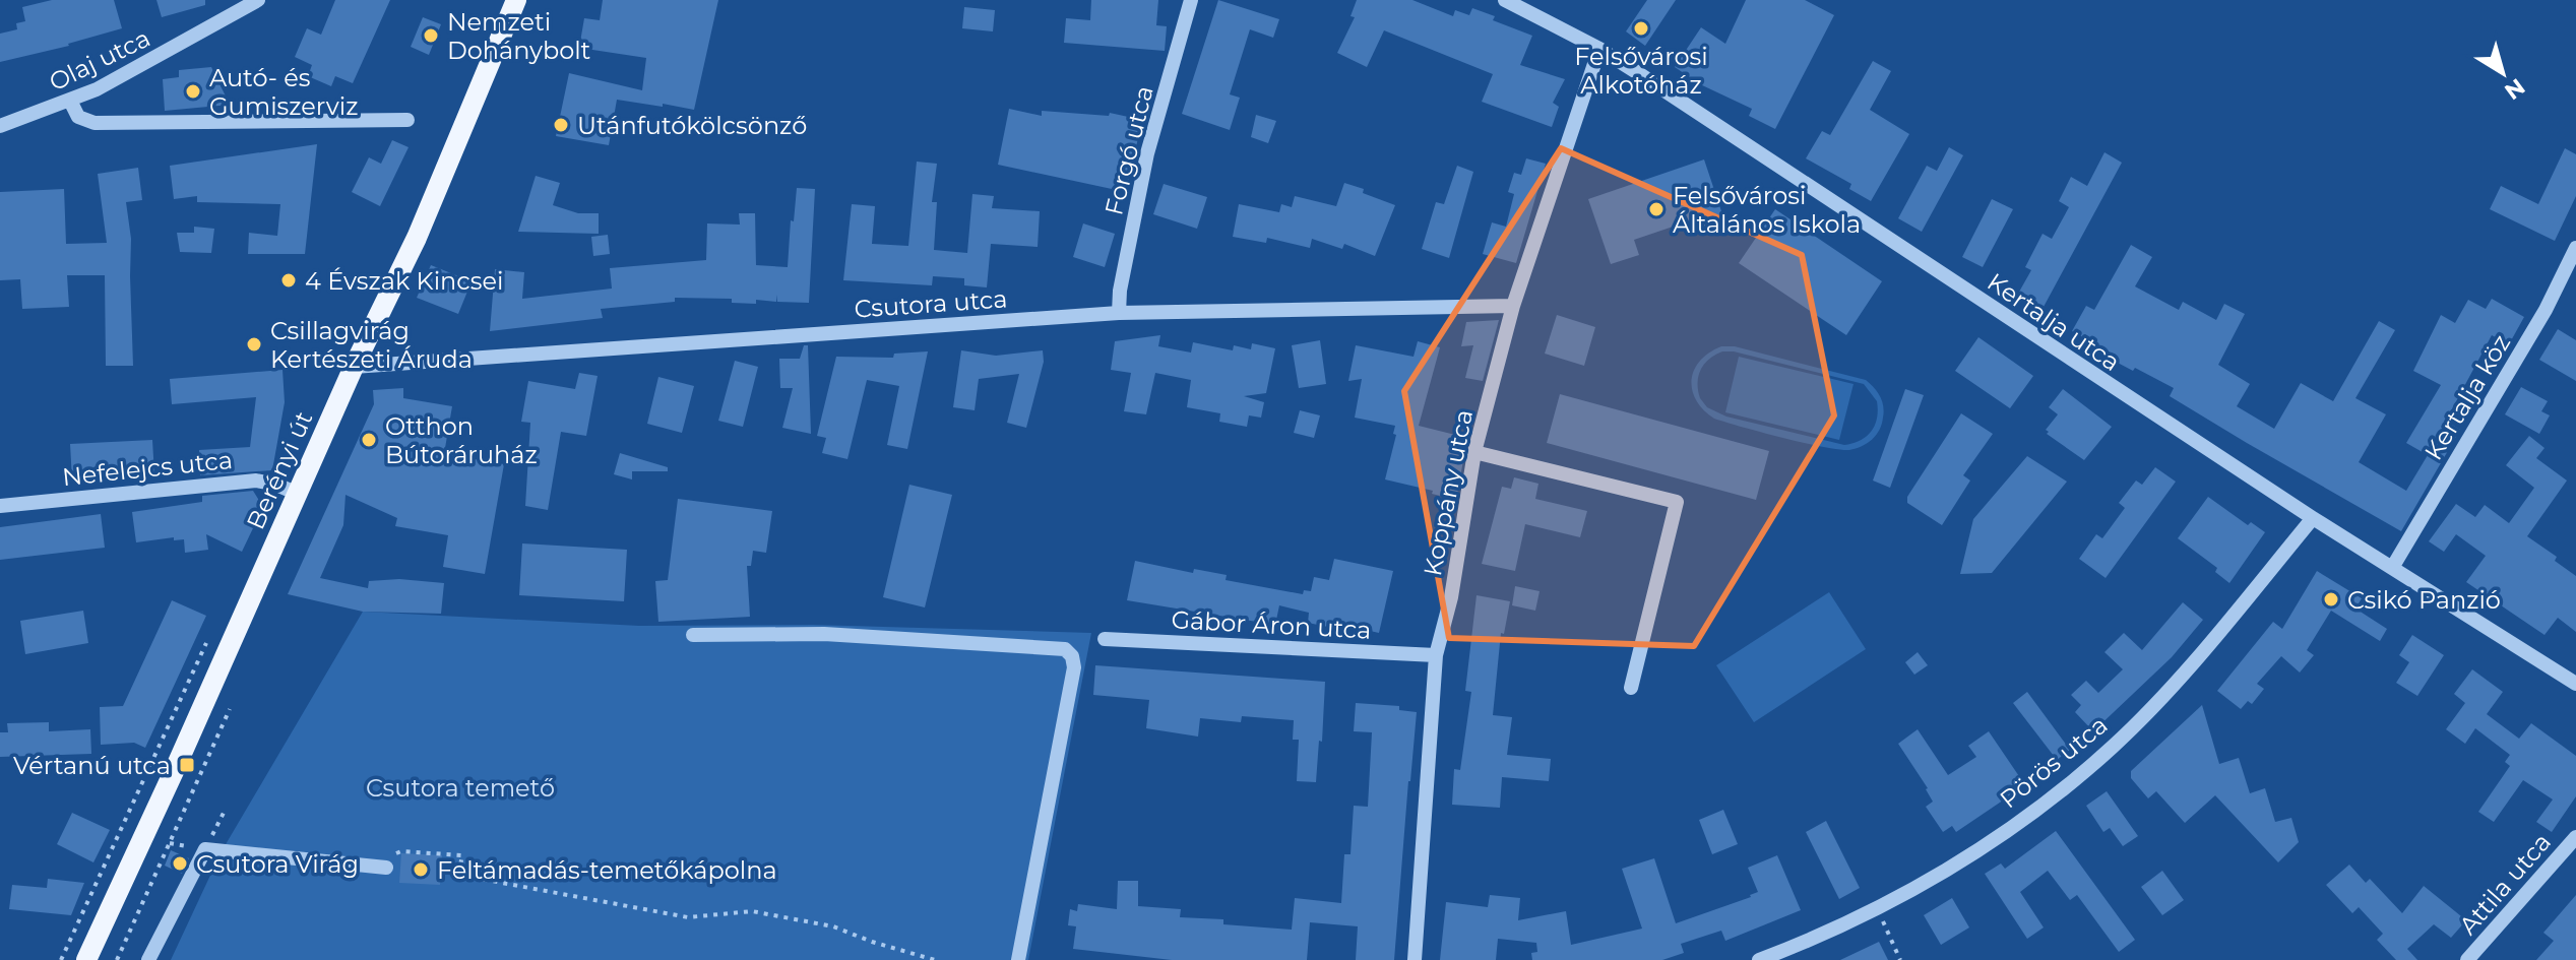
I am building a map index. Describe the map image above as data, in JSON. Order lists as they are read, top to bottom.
{
  "streets": {
    "main road": ["Berényi út"],
    "street": [
      "Olaj utca",
      "Forgó utca",
      "Csutora utca",
      "Kertalja utca",
      "Kertalja köz",
      "Nefelejcs utca",
      "Koppány utca",
      "Gábor Áron utca",
      "Pörös utca",
      "Attila utca"
    ]
  },
  "crossings": [
    ["Forgó utca", "Csutora utca"],
    ["Csutora utca", "Berényi út"],
    ["Csutora utca", "Koppány utca"],
    ["Kertalja utca", "Kertalja köz"],
    ["Kertalja utca", "Koppány utca"],
    ["Kertalja utca", "Pörös utca"],
    ["Nefelejcs utca", "Berényi út"],
    ["Koppány utca", "Gábor Áron utca"]
  ],
  "parks": ["Csutora temető"],
  "places": {
    "other": [
      "Felsővárosi Alkotóház",
      "Nemzeti Dohánybolt",
      "Autó- és Gumiszerviz",
      "Utánfutókölcsönző",
      "Felsővárosi Általános Iskola",
      "4 Évszak Kincsei",
      "Csillagvirág Kertészeti Áruda",
      "Otthon Bútoráruház",
      "Csikó Panzió",
      "Csutora Virág",
      "Feltámadás-temetőkápolna"
    ],
    "transit": ["Vértanú utca"]
  },
  "north": "bottom right"
}
